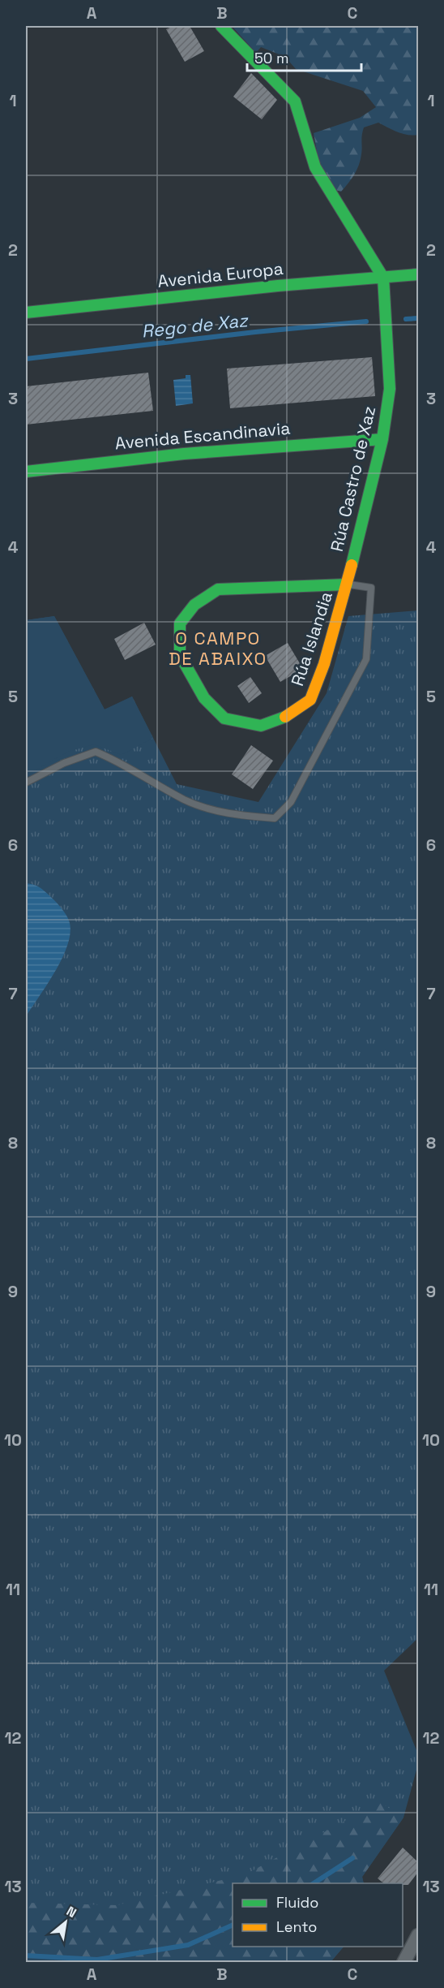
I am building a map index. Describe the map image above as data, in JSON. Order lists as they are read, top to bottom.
{
  "streets": {
    "street": [
      "Avenida Europa",
      "Avenida Escandinavia",
      "Rúa Castro de Xaz",
      "Rúa Islandia"
    ]
  },
  "crossings": [
    ["Avenida Europa", "Rúa Castro de Xaz"],
    ["Avenida Escandinavia", "Rúa Castro de Xaz"],
    ["Rúa Castro de Xaz", "Rúa Islandia"]
  ],
  "districts": ["O CAMPO DE ABAIXO"],
  "water": ["Rego de Xaz"],
  "legend": ["Fluido", "Lento"],
  "scale_bar": "50 m",
  "north": "top right",
  "grid": {
    "columns": ["A", "B", "C"],
    "rows": [
      "1",
      "2",
      "3",
      "4",
      "5",
      "6",
      "7",
      "8",
      "9",
      "10",
      "11",
      "12",
      "13"
    ]
  }
}
